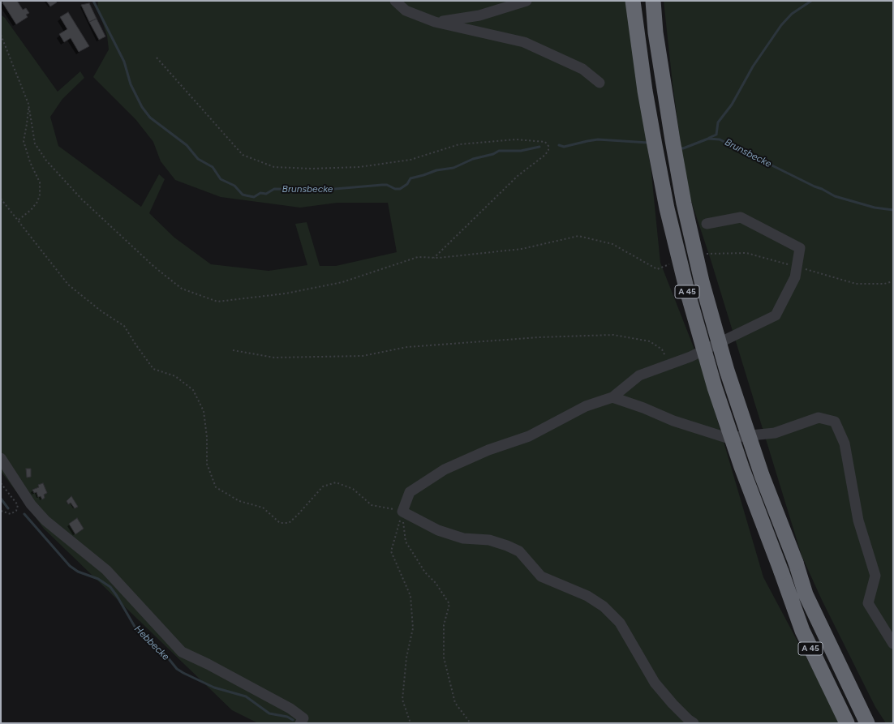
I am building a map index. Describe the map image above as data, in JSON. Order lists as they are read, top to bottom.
{
  "streets": {
    "highway": ["A 45"]
  },
  "water": ["Brunsbecke", "Hebbecke"]
}
